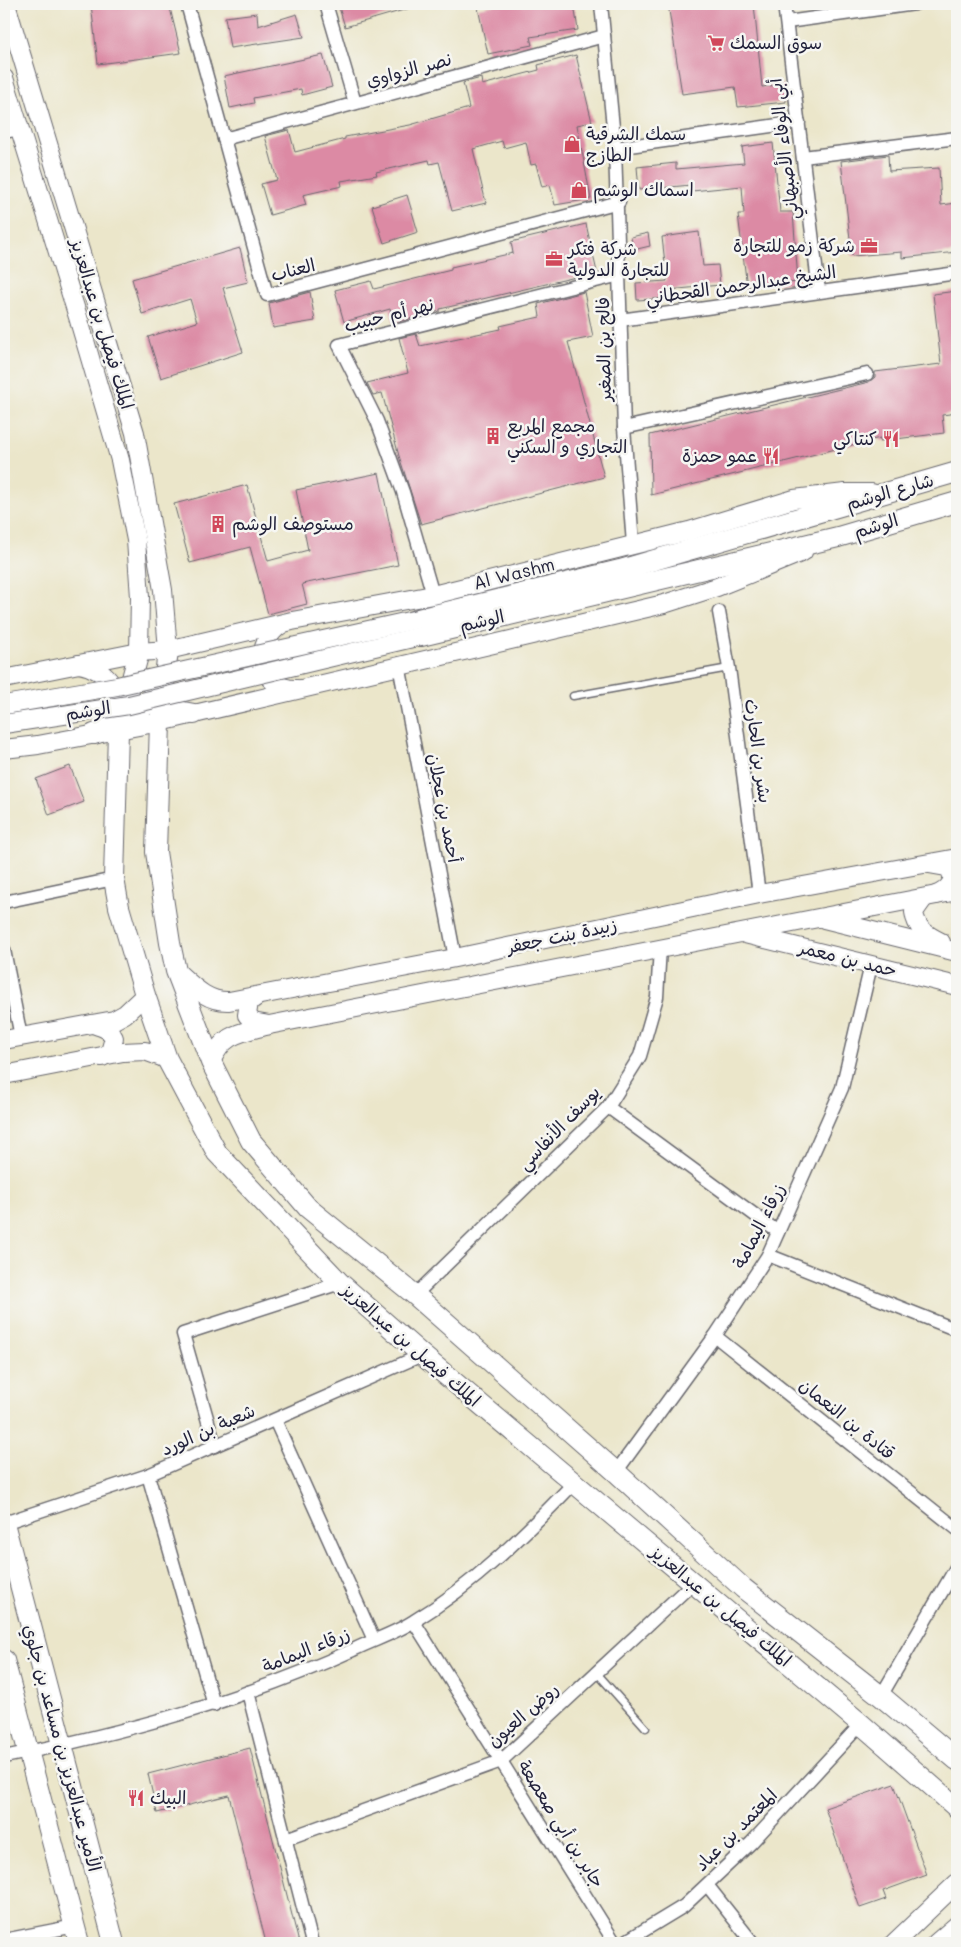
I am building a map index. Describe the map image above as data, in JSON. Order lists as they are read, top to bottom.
{
  "streets": {
    "main road": [
      "الملك فيصل بن عبدالعزيز",
      "شارع الوشم",
      "الوشم",
      "الأمير عبدالعزيز بن مساعد بن جلوي"
    ],
    "street": [
      "نصر الزواوي",
      "أبي الوفاء الأصبهاني",
      "العناب",
      "الشيخ عبدالرحمن القحطاني",
      "نهر أم حبيب",
      "فالح بن الصغير",
      "Al Washm",
      "بشر بن الحارث",
      "أحمد بن عجلان",
      "زبيدة بنت جعفر",
      "حمد بن معمر",
      "يوسف الأنفاسي",
      "زرقاء اليمامة",
      "قتادة بن النعمان",
      "شعبة بن الورد",
      "روض العيون",
      "جابر بن أبي صعصعة",
      "المعتمد بن عباد"
    ]
  },
  "crossings": [
    ["نصر الزواوي", "العناب"],
    ["نصر الزواوي", "فالح بن الصغير"],
    ["أبي الوفاء الأصبهاني", "الشيخ عبدالرحمن القحطاني"],
    ["العناب", "فالح بن الصغير"],
    ["الشيخ عبدالرحمن القحطاني", "فالح بن الصغير"],
    ["نهر أم حبيب", "فالح بن الصغير"],
    ["نهر أم حبيب", "Al Washm"],
    ["الملك فيصل بن عبدالعزيز", "Al Washm"],
    ["الملك فيصل بن عبدالعزيز", "زبيدة بنت جعفر"],
    ["الملك فيصل بن عبدالعزيز", "يوسف الأنفاسي"],
    ["الملك فيصل بن عبدالعزيز", "زرقاء اليمامة"],
    ["الملك فيصل بن عبدالعزيز", "شعبة بن الورد"],
    ["الملك فيصل بن عبدالعزيز", "روض العيون"],
    ["الملك فيصل بن عبدالعزيز", "المعتمد بن عباد"],
    ["فالح بن الصغير", "Al Washm"],
    ["شارع الوشم", "الوشم"],
    ["شارع الوشم", "Al Washm"],
    ["بشر بن الحارث", "زبيدة بنت جعفر"],
    ["أحمد بن عجلان", "زبيدة بنت جعفر"],
    ["زبيدة بنت جعفر", "حمد بن معمر"],
    ["زبيدة بنت جعفر", "يوسف الأنفاسي"],
    ["حمد بن معمر", "زرقاء اليمامة"],
    ["زرقاء اليمامة", "قتادة بن النعمان"],
    ["زرقاء اليمامة", "الأمير عبدالعزيز بن مساعد بن جلوي"],
    ["زرقاء اليمامة", "جابر بن أبي صعصعة"],
    ["شعبة بن الورد", "الأمير عبدالعزيز بن مساعد بن جلوي"],
    ["روض العيون", "جابر بن أبي صعصعة"]
  ],
  "places": {
    "supermarket": ["سوق السمك"],
    "shop": ["سمك الشرقية الطازج", "اسماك الوشم"],
    "office": ["شركة زمو للتجارة", "شركة فتكر للتجارة الدولية"],
    "building": ["مجمع المربع التجاري و السكني", "مستوصف الوشم"],
    "restaurant": ["كنتاكي", "عمو حمزة", "البيك"]
  }
}
